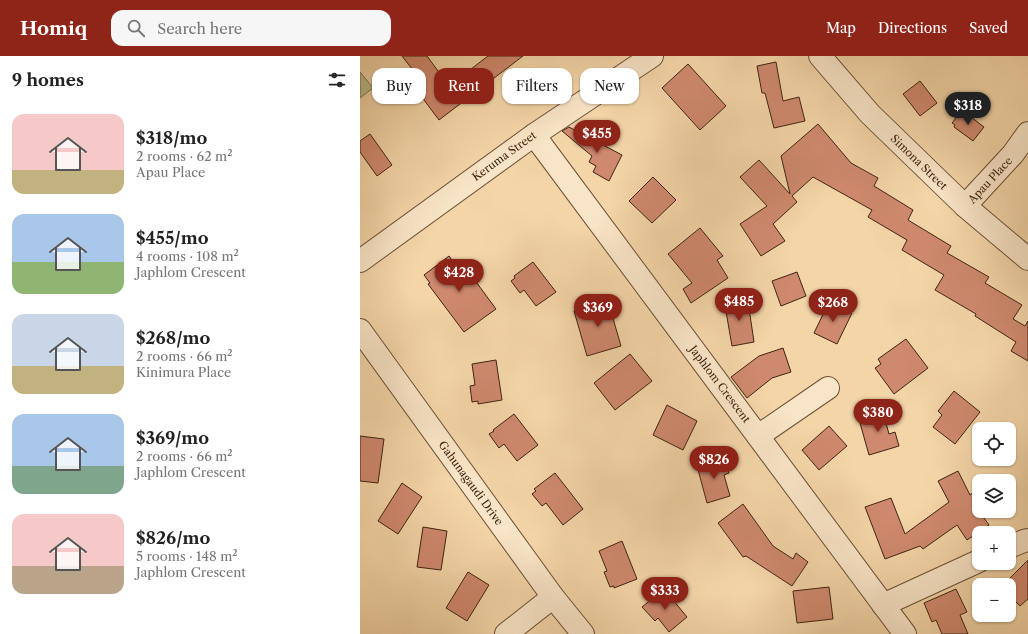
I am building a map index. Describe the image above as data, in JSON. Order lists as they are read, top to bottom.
{
  "streets": {
    "street": [
      "Keruma Street",
      "Simona Street",
      "Apau Place",
      "Japhlom Crescent",
      "Gahunagaudi Drive"
    ]
  },
  "crossings": [
    ["Keruma Street", "Japhlom Crescent"],
    ["Simona Street", "Apau Place"]
  ],
  "page": {
    "header": "Homiq",
    "search": "Search here",
    "nav": ["Map", "Directions", "Saved"],
    "heading": "9 homes",
    "chip": [
      "Buy",
      "Rent",
      "Filters",
      "New"
    ],
    "price": [
      "$318",
      "$455",
      "$428",
      "$485",
      "$268",
      "$369",
      "$380",
      "$826",
      "$333"
    ],
    "list": [
      {
        "name": "$318/mo",
        "note": "2 rooms · 62 m² · Apau Place"
      },
      {
        "name": "$455/mo",
        "note": "4 rooms · 108 m² · Japhlom Crescent"
      },
      {
        "name": "$268/mo",
        "note": "2 rooms · 66 m² · Kinimura Place"
      },
      {
        "name": "$369/mo",
        "note": "2 rooms · 66 m² · Japhlom Crescent"
      },
      {
        "name": "$826/mo",
        "note": "5 rooms · 148 m² · Japhlom Crescent"
      }
    ],
    "map_buttons": ["+", "−"]
  }
}
